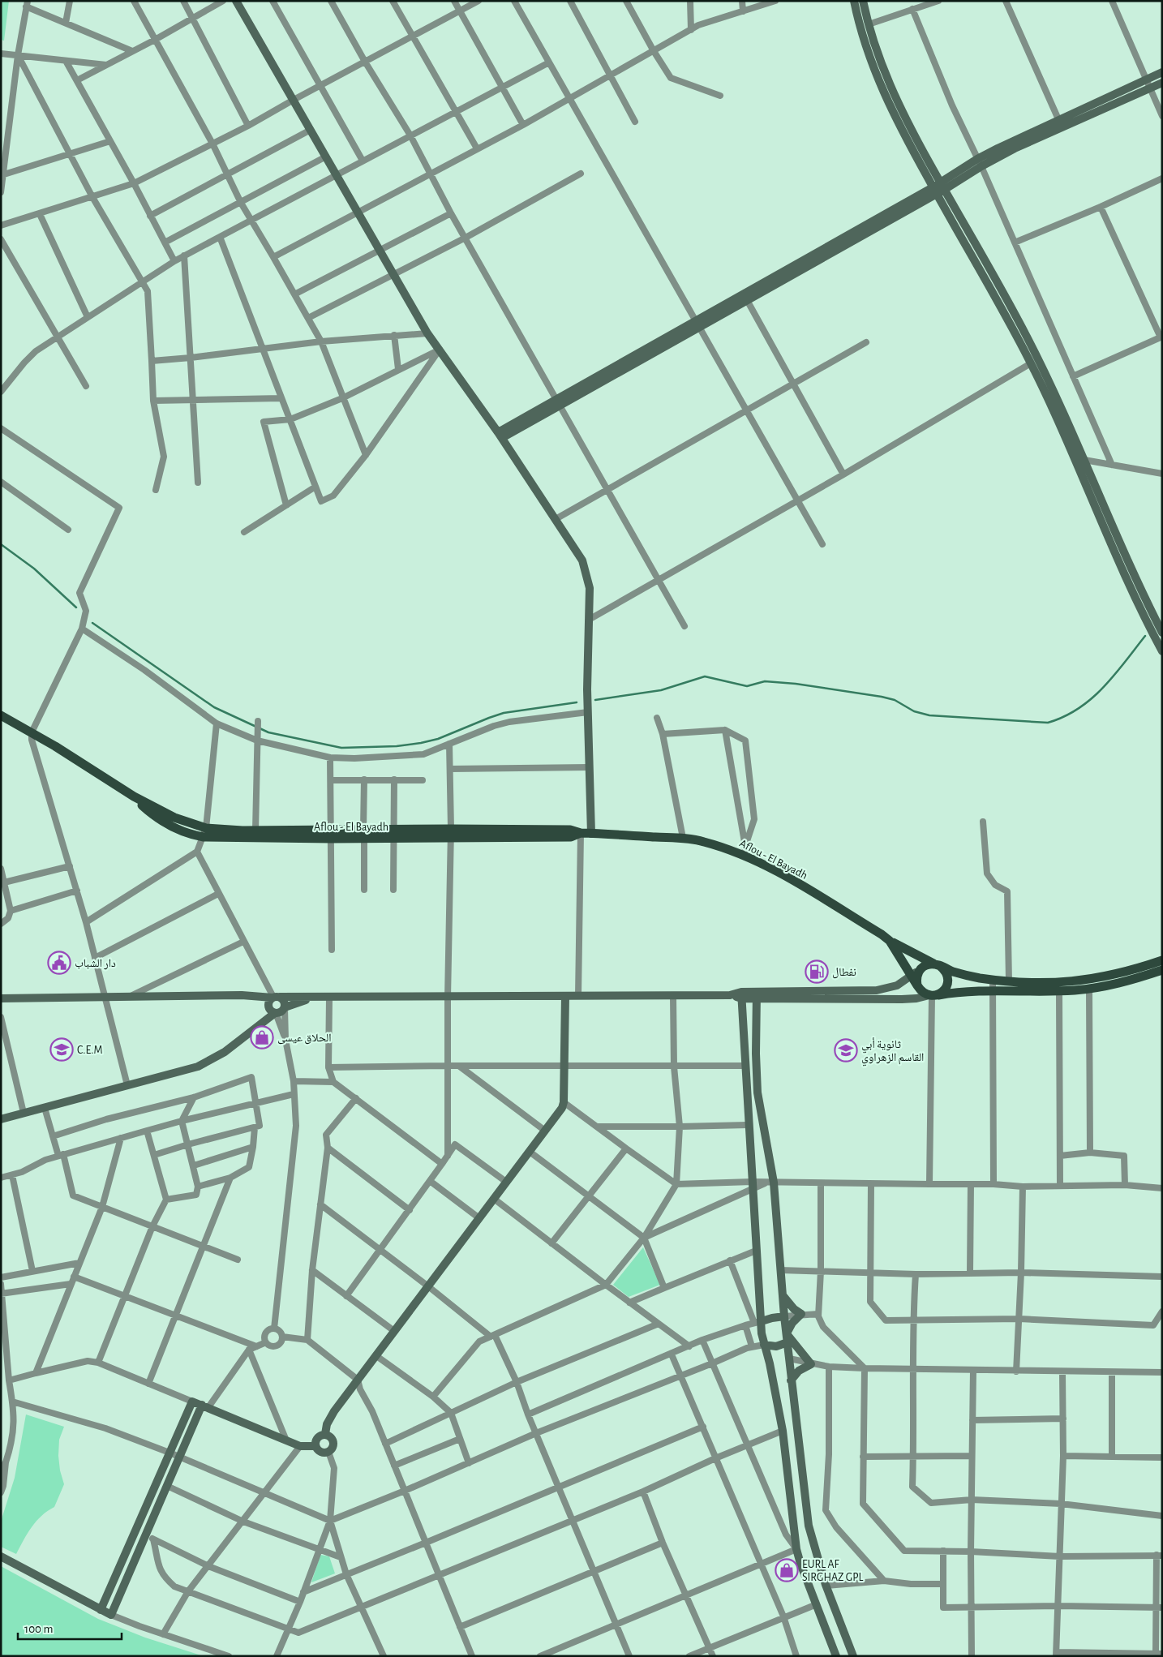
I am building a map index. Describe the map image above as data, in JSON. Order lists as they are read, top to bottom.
{
  "streets": {
    "main road": ["Aflou - El Bayadh"]
  },
  "places": {
    "public building": ["دار الشباب"],
    "fuel station": ["نفطال"],
    "shop": ["الحلاق عيسى", "EURL AF SIRGHAZ GPL"],
    "school or university": ["C.E.M", "ثانوية أبي القاسم الزهراوي"]
  },
  "scale_bar": "100 m"
}
